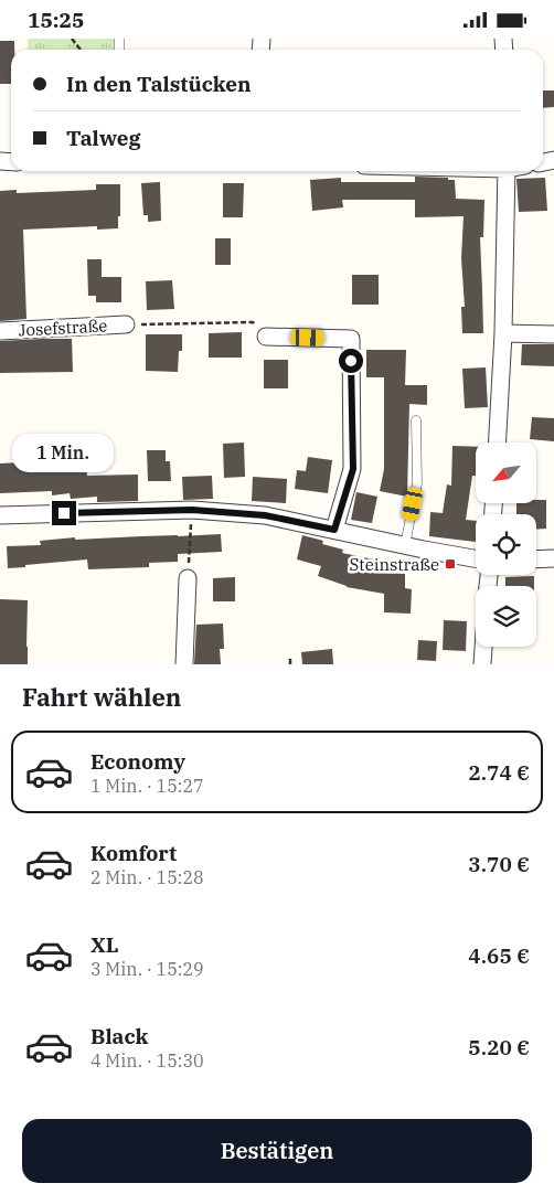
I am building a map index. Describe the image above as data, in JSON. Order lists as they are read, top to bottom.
{
  "streets": {
    "street": ["Josefstraße"]
  },
  "places": {
    "transit": ["Steinstraße"]
  },
  "north": "bottom left",
  "page": {
    "status": "15:25",
    "banner": ["In den Talstücken", "Talweg"],
    "bubble": "1 Min.",
    "heading": "Fahrt wählen",
    "list": [
      {
        "name": "Economy",
        "note": "1 Min. · 15:27",
        "value": "2.74 €"
      },
      {
        "name": "Komfort",
        "note": "2 Min. · 15:28",
        "value": "3.70 €"
      },
      {
        "name": "XL",
        "note": "3 Min. · 15:29",
        "value": "4.65 €"
      },
      {
        "name": "Black",
        "note": "4 Min. · 15:30",
        "value": "5.20 €"
      }
    ],
    "buttons": "Bestätigen"
  }
}
